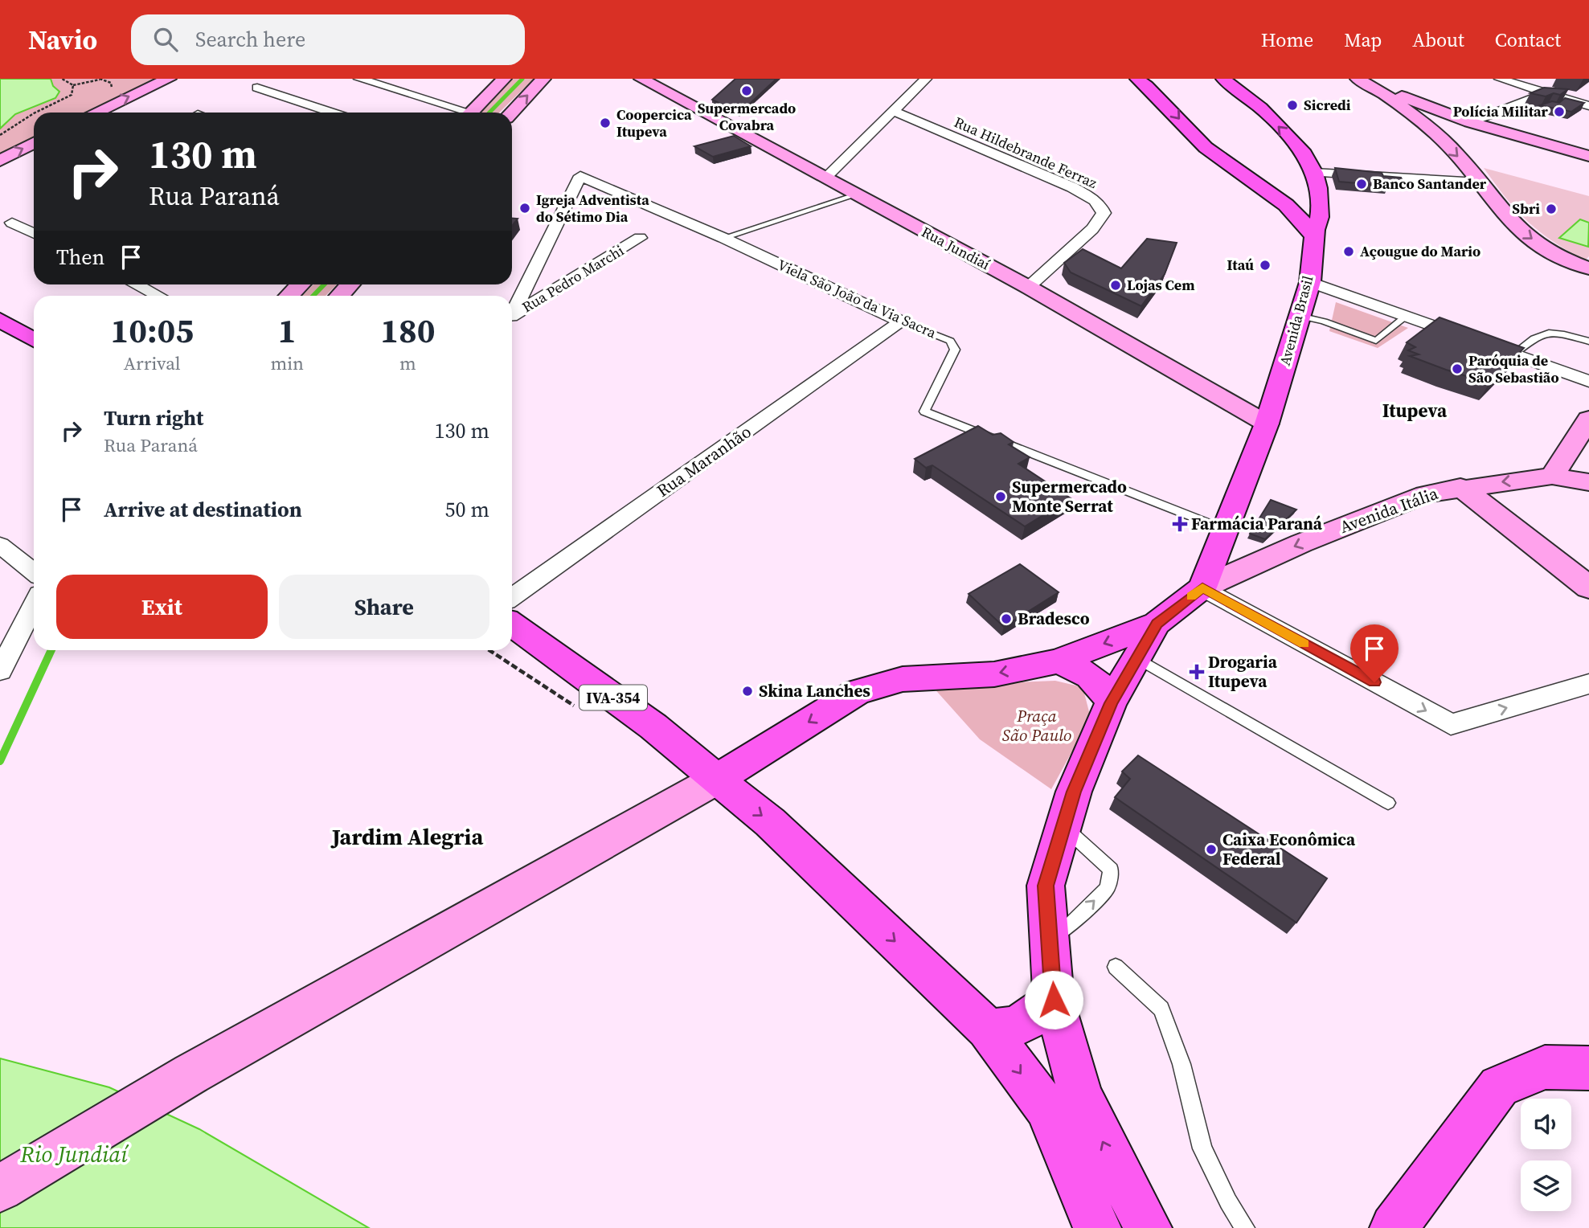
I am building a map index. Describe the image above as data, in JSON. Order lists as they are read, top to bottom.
{
  "streets": {
    "main road": [
      "Rua Jundiaí",
      "Avenida Brasil",
      "Avenida Itália",
      "IVA-354"
    ],
    "street": [
      "Rua Hildebrande Ferraz",
      "Rua Pedro Marchi",
      "Viela São João da Via Sacra",
      "Rua Maranhão"
    ]
  },
  "crossings": [
    ["Rua Hildebrande Ferraz", "Rua Jundiaí"],
    ["Rua Jundiaí", "Avenida Brasil"],
    ["Viela São João da Via Sacra", "Avenida Brasil"],
    ["Viela São João da Via Sacra", "Rua Maranhão"],
    ["Avenida Brasil", "Avenida Itália"]
  ],
  "one_way": ["Avenida Itália"],
  "districts": ["Itupeva", "Jardim Alegria"],
  "water": ["Rio Jundiaí"],
  "parks": ["Praça São Paulo"],
  "places": {
    "other": [
      "Supermercado Covabra",
      "Sicredi",
      "Polícia Militar",
      "Coopercica Itupeva",
      "Banco Santander",
      "Igreja Adventista do Sétimo Dia",
      "Sbri",
      "Açougue do Mario",
      "Itaú",
      "Lojas Cem",
      "Paróquia de São Sebastião",
      "Supermercado Monte Serrat",
      "Bradesco",
      "Skina Lanches",
      "Caixa Econômica Federal"
    ],
    "health": ["Farmácia Paraná", "Drogaria Itupeva"]
  },
  "page": {
    "header": "Navio",
    "search": "Search here",
    "nav": [
      "Home",
      "Map",
      "About",
      "Contact"
    ],
    "turn": ["130 m", "Rua Paraná"],
    "then": "Then",
    "eta": [
      "10:05",
      "Arrival",
      "1",
      "min",
      "180",
      "m"
    ],
    "list": [
      {
        "name": "Turn right",
        "note": "Rua Paraná",
        "value": "130 m"
      },
      {
        "name": "Arrive at destination",
        "value": "50 m"
      }
    ],
    "buttons": ["Exit", "Share"]
  }
}
